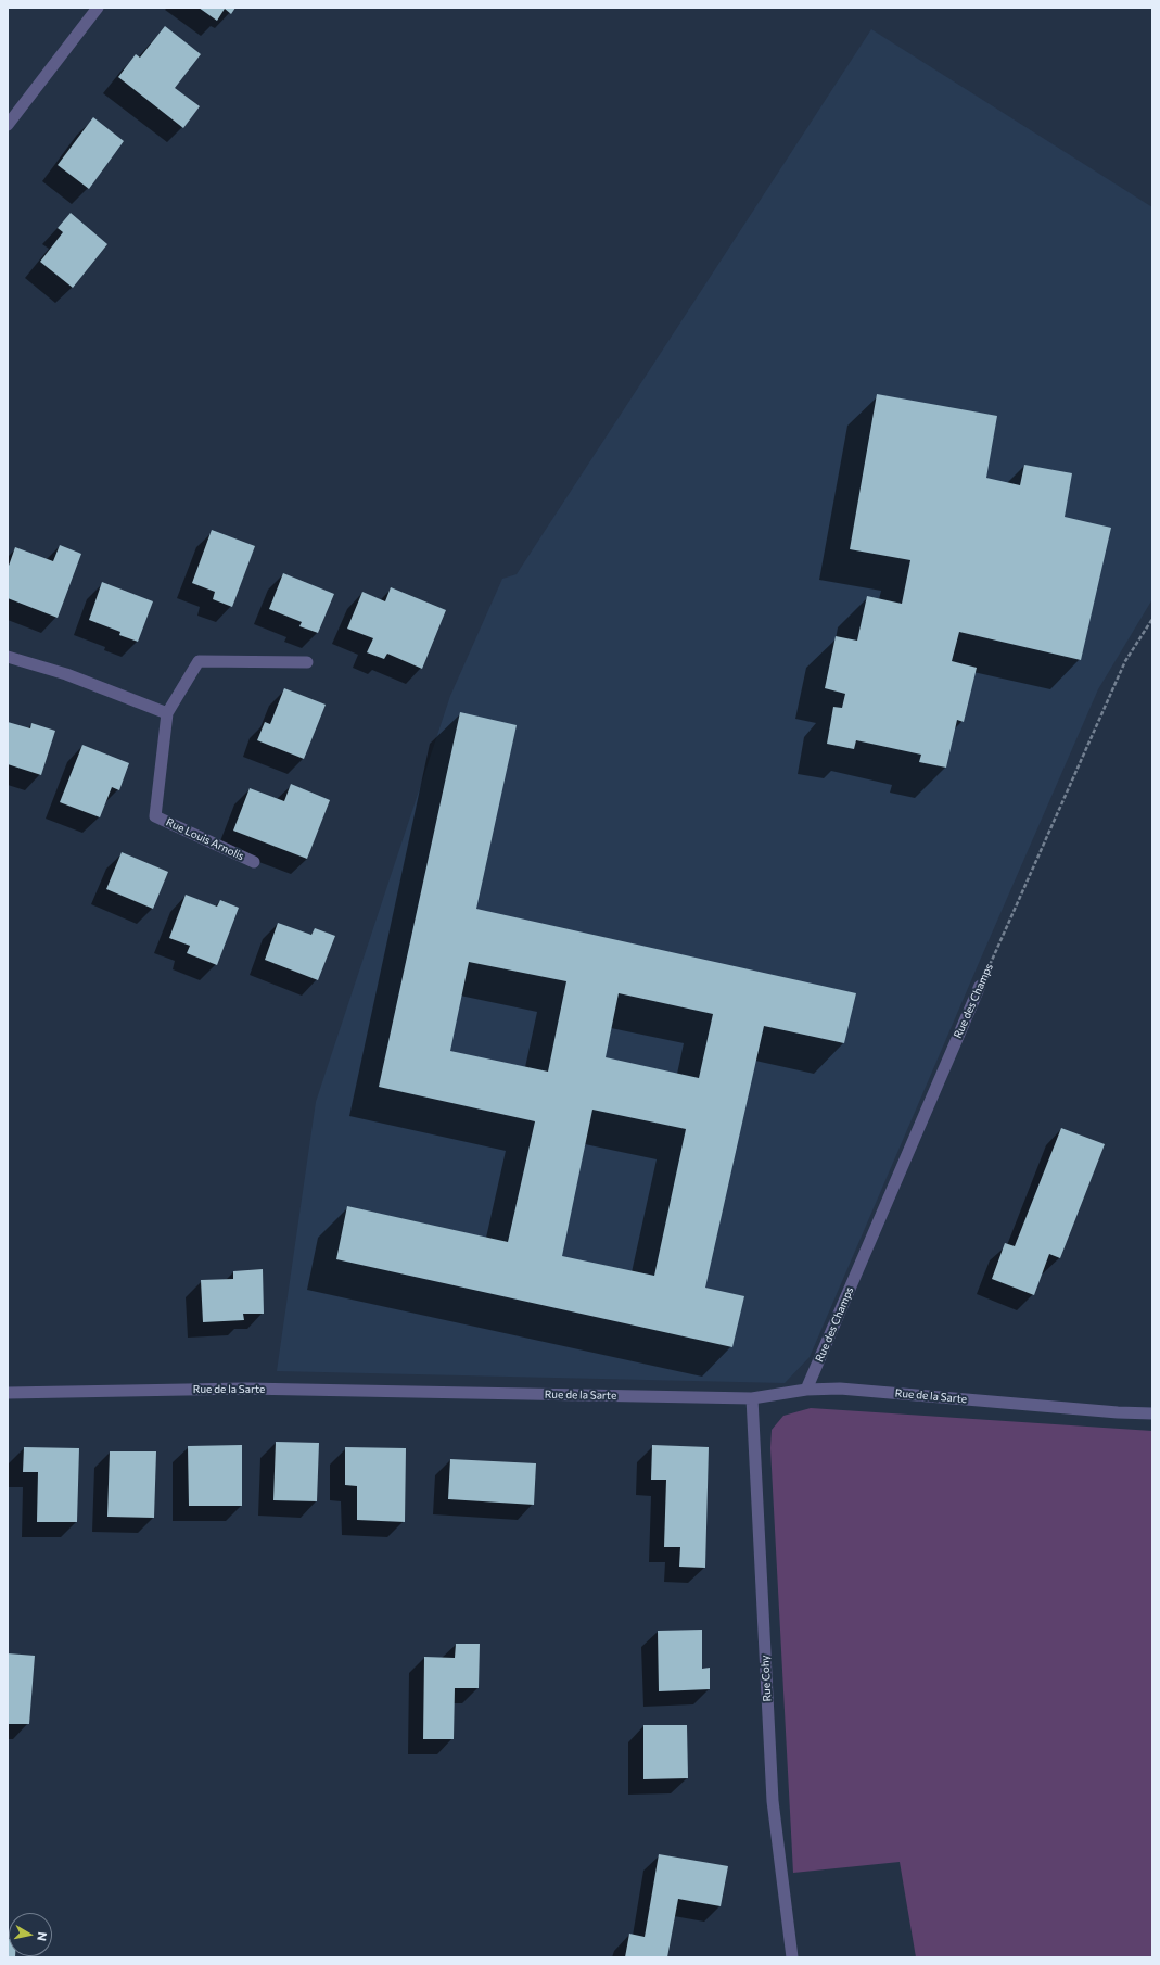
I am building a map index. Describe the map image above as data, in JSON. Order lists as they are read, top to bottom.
{
  "streets": {
    "street": [
      "Rue Louis Arnolis",
      "Rue des Champs",
      "Rue de la Sarte",
      "Rue Cohy"
    ]
  },
  "crossings": [
    ["Rue des Champs", "Rue de la Sarte"],
    ["Rue de la Sarte", "Rue Cohy"]
  ],
  "north": "right"
}
